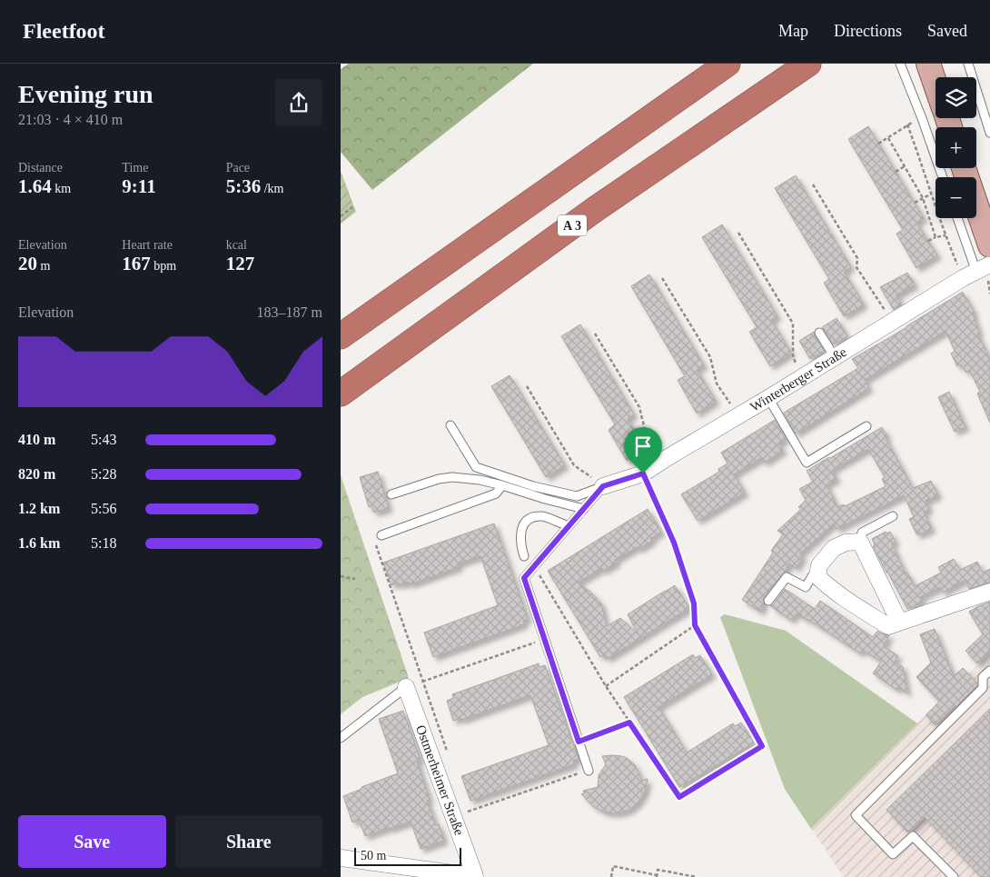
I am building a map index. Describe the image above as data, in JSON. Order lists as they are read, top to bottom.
{
  "streets": {
    "highway": ["A 3"],
    "street": ["Winterberger Straße", "Ostmerheimer Straße"]
  },
  "scale_bar": "50 m",
  "page": {
    "header": "Fleetfoot",
    "nav": ["Map", "Directions", "Saved"],
    "heading": ["Evening run", "21:03 · 4 × 410 m"],
    "map_buttons": ["+", "−"],
    "stats": [
      ["Distance", "1.64 km"],
      ["Time", "9:11"],
      ["Pace", "5:36 /km"],
      ["Elevation", "20 m"],
      ["Heart rate", "167 bpm"],
      ["kcal", "127"]
    ],
    "chart": ["Elevation", "183–187 m"],
    "list": [
      {
        "name": "410 m",
        "note": "5:43"
      },
      {
        "name": "820 m",
        "note": "5:28"
      },
      {
        "name": "1.2 km",
        "note": "5:56"
      },
      {
        "name": "1.6 km",
        "note": "5:18"
      }
    ],
    "buttons": ["Save", "Share"],
    "scale": "50 m"
  }
}
